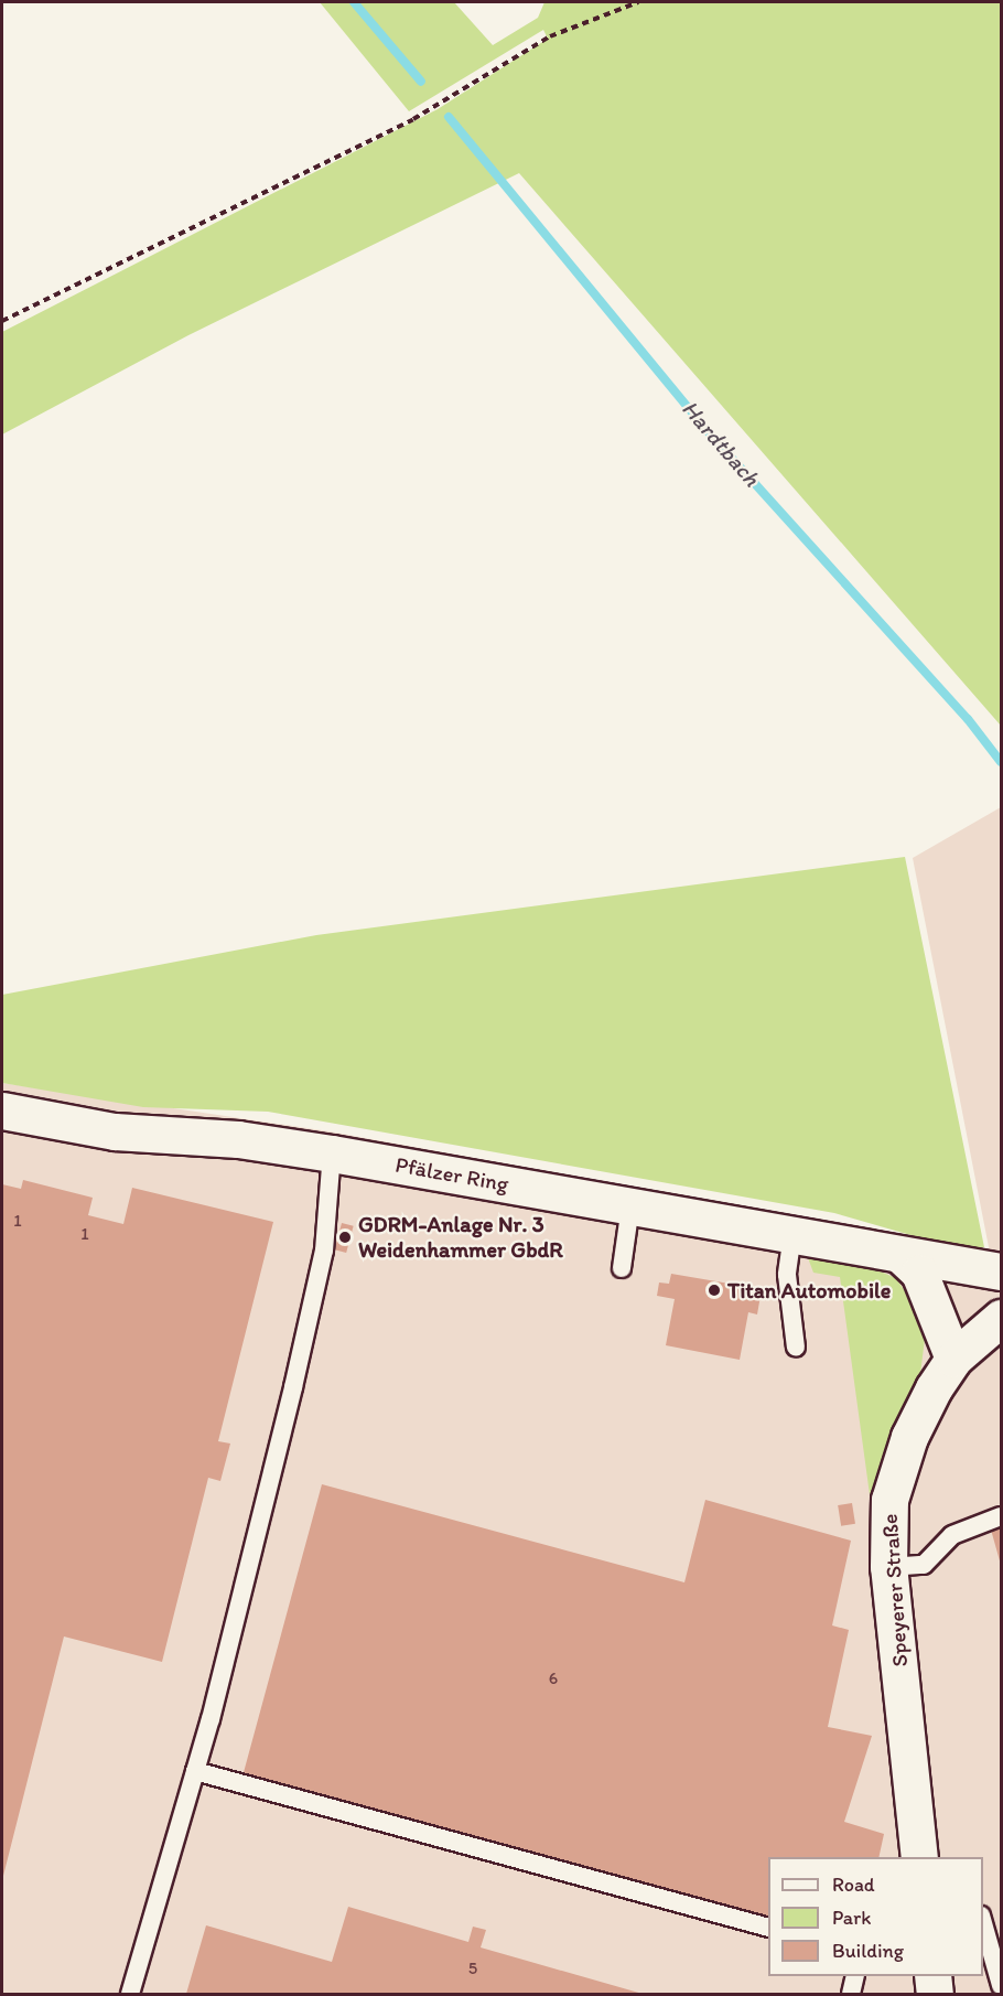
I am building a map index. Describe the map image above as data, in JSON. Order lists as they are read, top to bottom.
{
  "streets": {
    "street": ["Pfälzer Ring", "Speyerer Straße"]
  },
  "water": ["Hardtbach"],
  "places": ["GDRM-Anlage Nr. 3 Weidenhammer GbdR", "Titan Automobile"],
  "house_numbers": [
    "1",
    "1",
    "6",
    "5"
  ],
  "legend": ["Road", "Park", "Building"]
}
